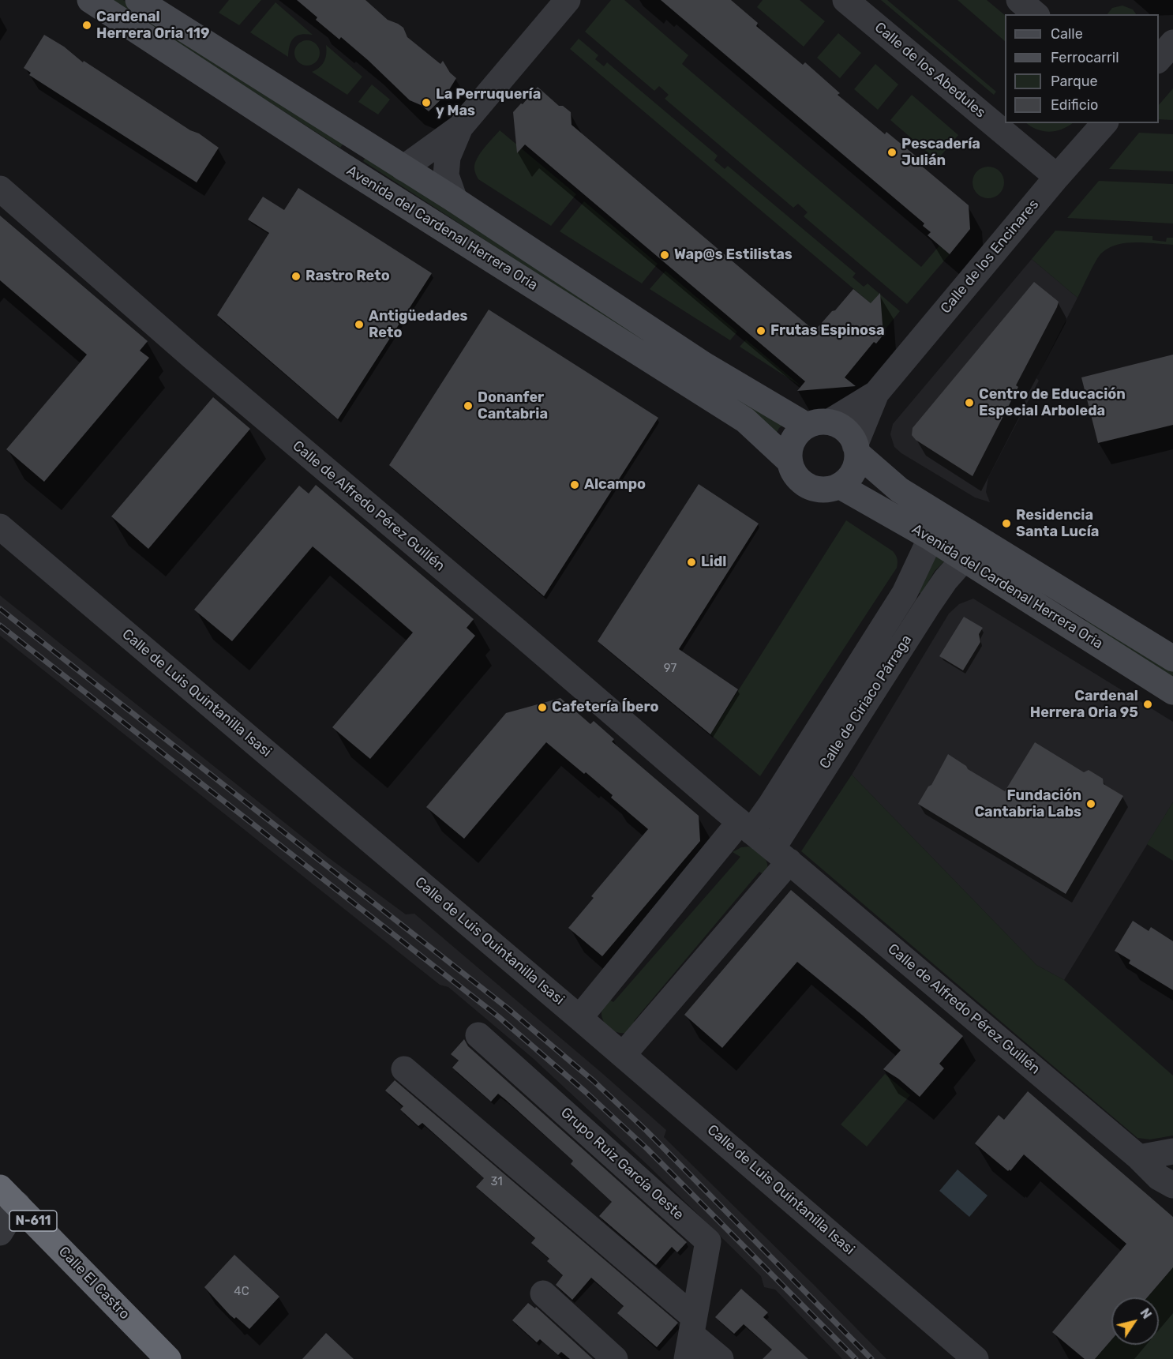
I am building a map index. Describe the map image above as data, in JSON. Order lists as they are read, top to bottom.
{
  "streets": {
    "highway": ["N-611", "Calle El Castro"],
    "main road": ["Avenida del Cardenal Herrera Oria"],
    "street": [
      "Calle de los Abedules",
      "Calle de los Encinares",
      "Calle de Alfredo Pérez Guillén",
      "Calle de Luis Quintanilla Isasi",
      "Calle de Ciriaco Párraga",
      "Grupo Ruiz García Oeste"
    ]
  },
  "crossings": [
    ["Calle de los Abedules", "Calle de los Encinares"],
    ["Avenida del Cardenal Herrera Oria", "Calle de los Encinares"],
    ["Avenida del Cardenal Herrera Oria", "Calle de Ciriaco Párraga"],
    ["Calle de Alfredo Pérez Guillén", "Calle de Ciriaco Párraga"],
    ["Calle de Luis Quintanilla Isasi", "Calle de Ciriaco Párraga"]
  ],
  "places": [
    "Cardenal Herrera Oria 119",
    "La Perruquería y Mas",
    "Pescadería Julián",
    "Wap@s Estilistas",
    "Rastro Reto",
    "Antigüedades Reto",
    "Frutas Espinosa",
    "Centro de Educación Especial Arboleda",
    "Donanfer Cantabria",
    "Alcampo",
    "Residencia Santa Lucía",
    "Lidl",
    "Cardenal Herrera Oria 95",
    "Cafetería Íbero",
    "Fundación Cantabria Labs"
  ],
  "house_numbers": ["97", "31", "4C"],
  "legend": [
    "Calle",
    "Ferrocarril",
    "Parque",
    "Edificio"
  ],
  "north": "top right"
}
